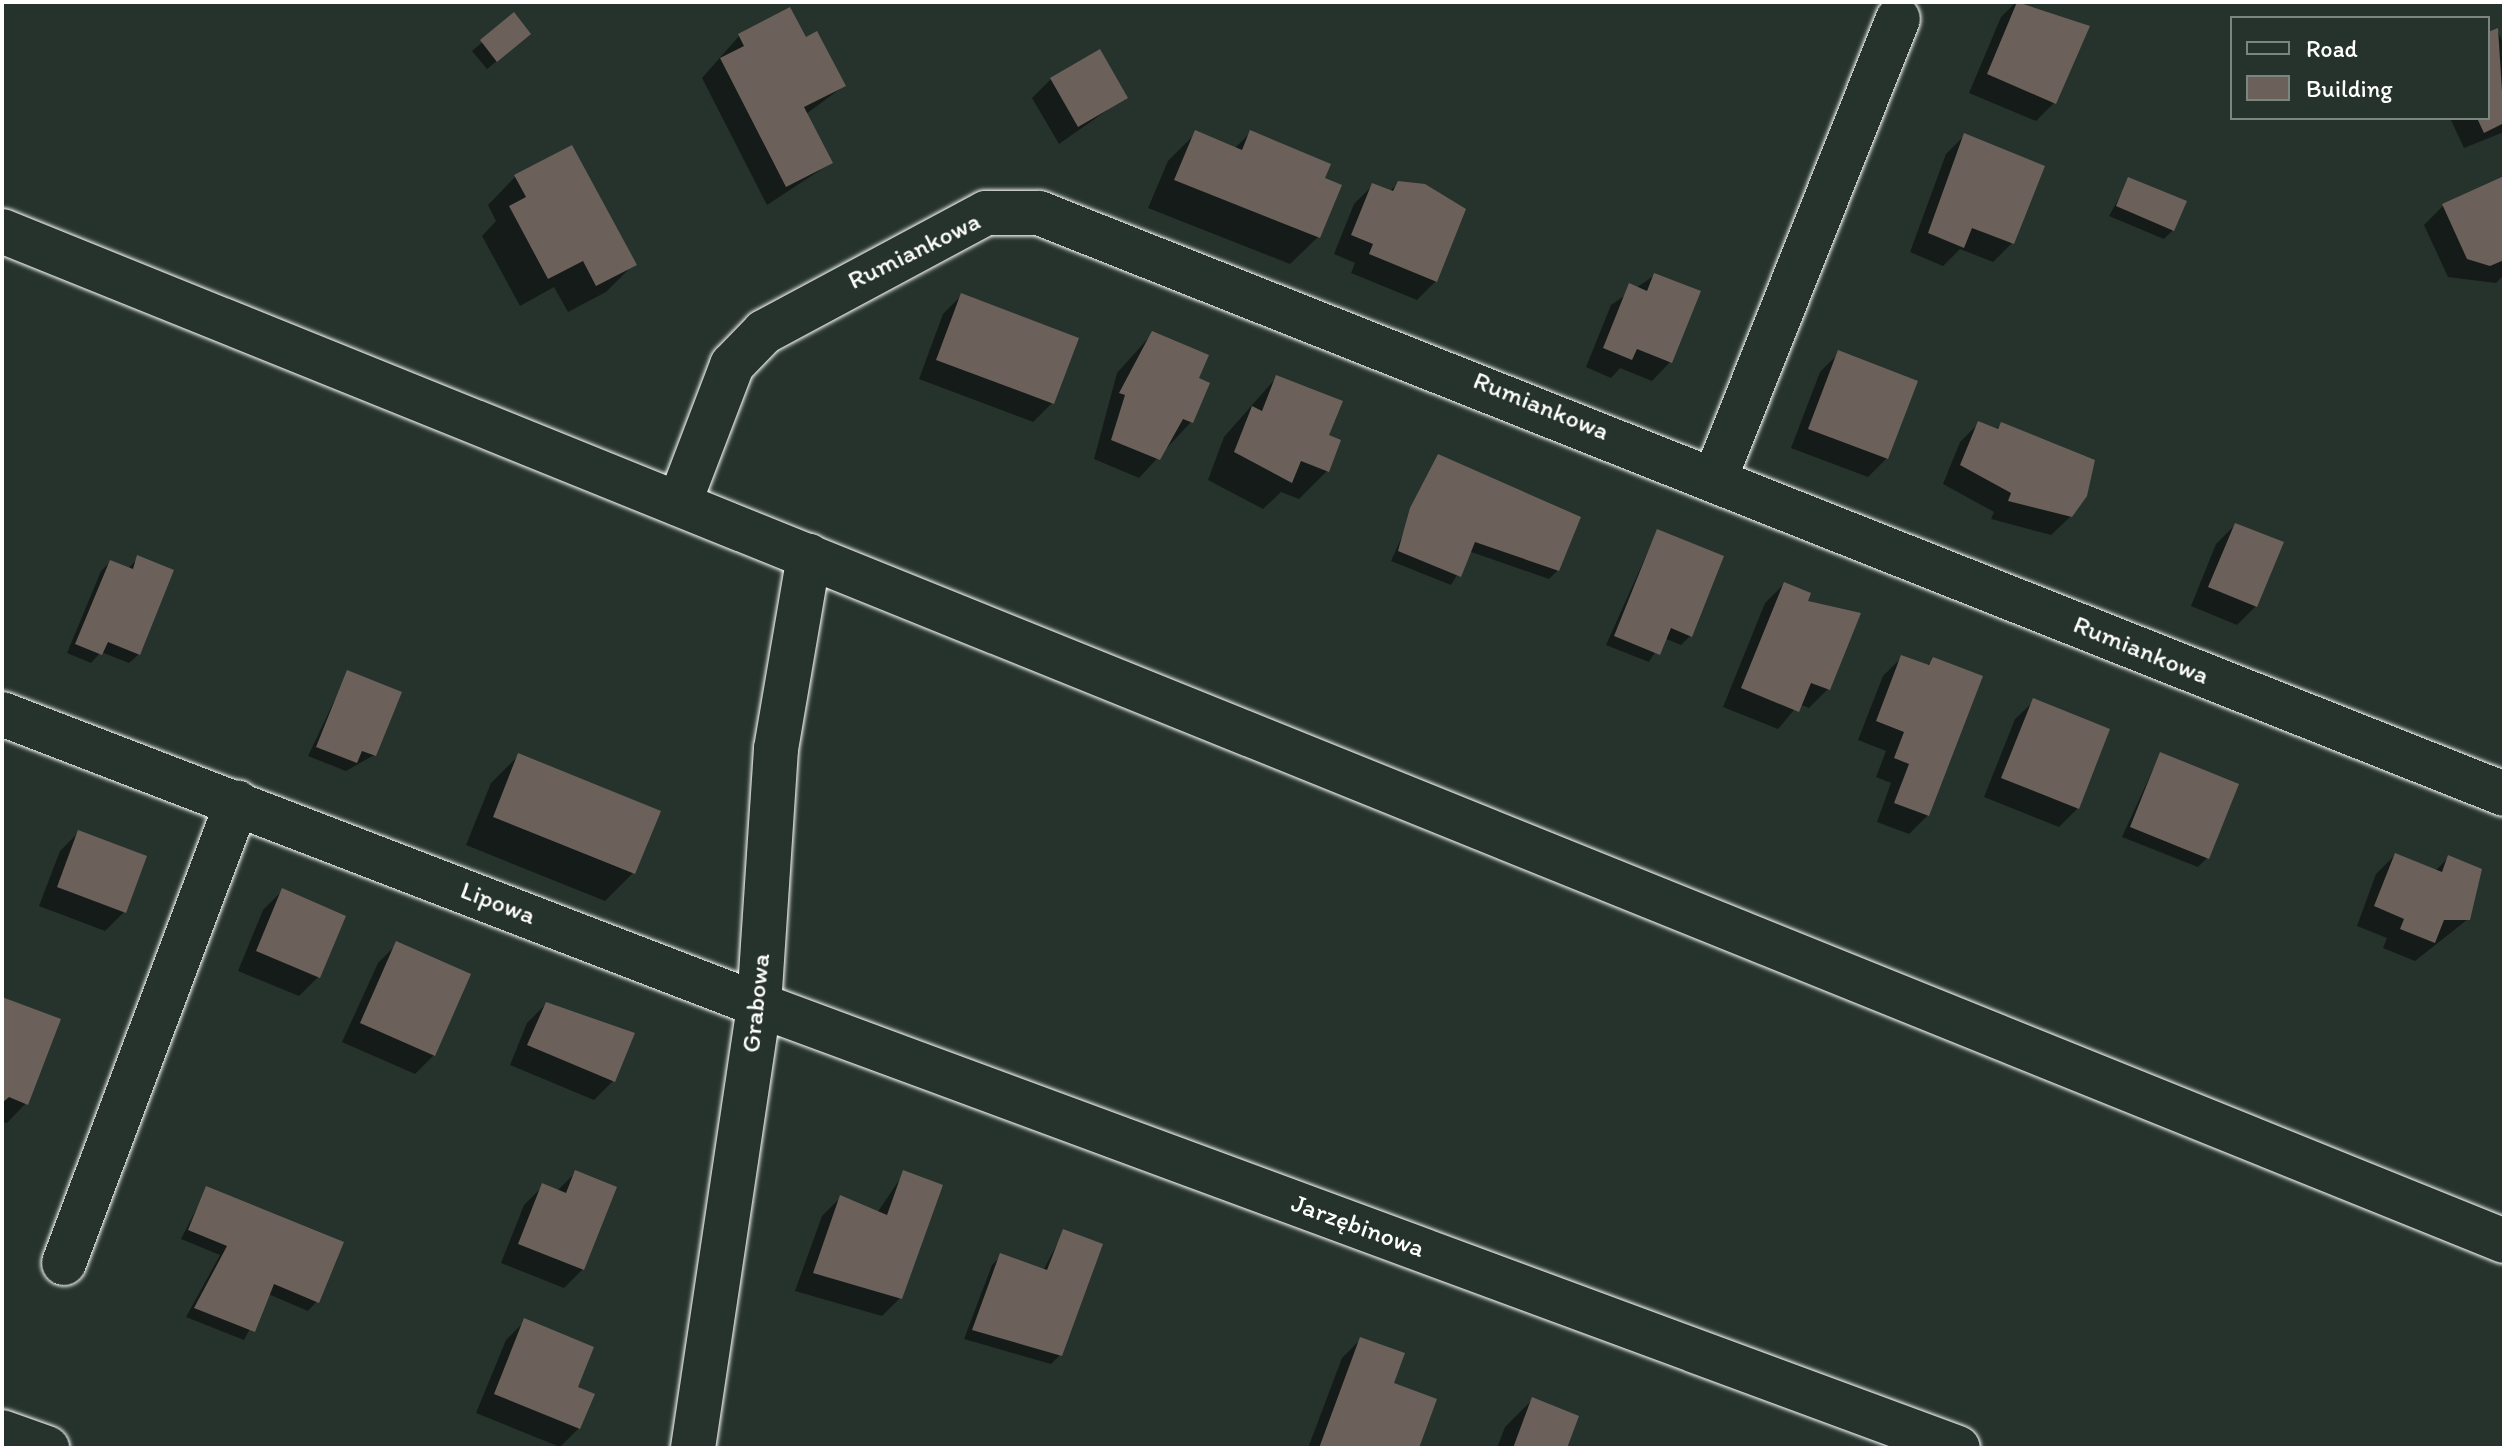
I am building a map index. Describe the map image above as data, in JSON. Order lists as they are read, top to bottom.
{
  "streets": {
    "street": [
      "Rumiankowa",
      "Lipowa",
      "Grabowa",
      "Jarzębinowa"
    ]
  },
  "crossings": [
    ["Lipowa", "Grabowa"],
    ["Lipowa", "Jarzębinowa"],
    ["Grabowa", "Jarzębinowa"]
  ],
  "legend": ["Road", "Building"]
}
